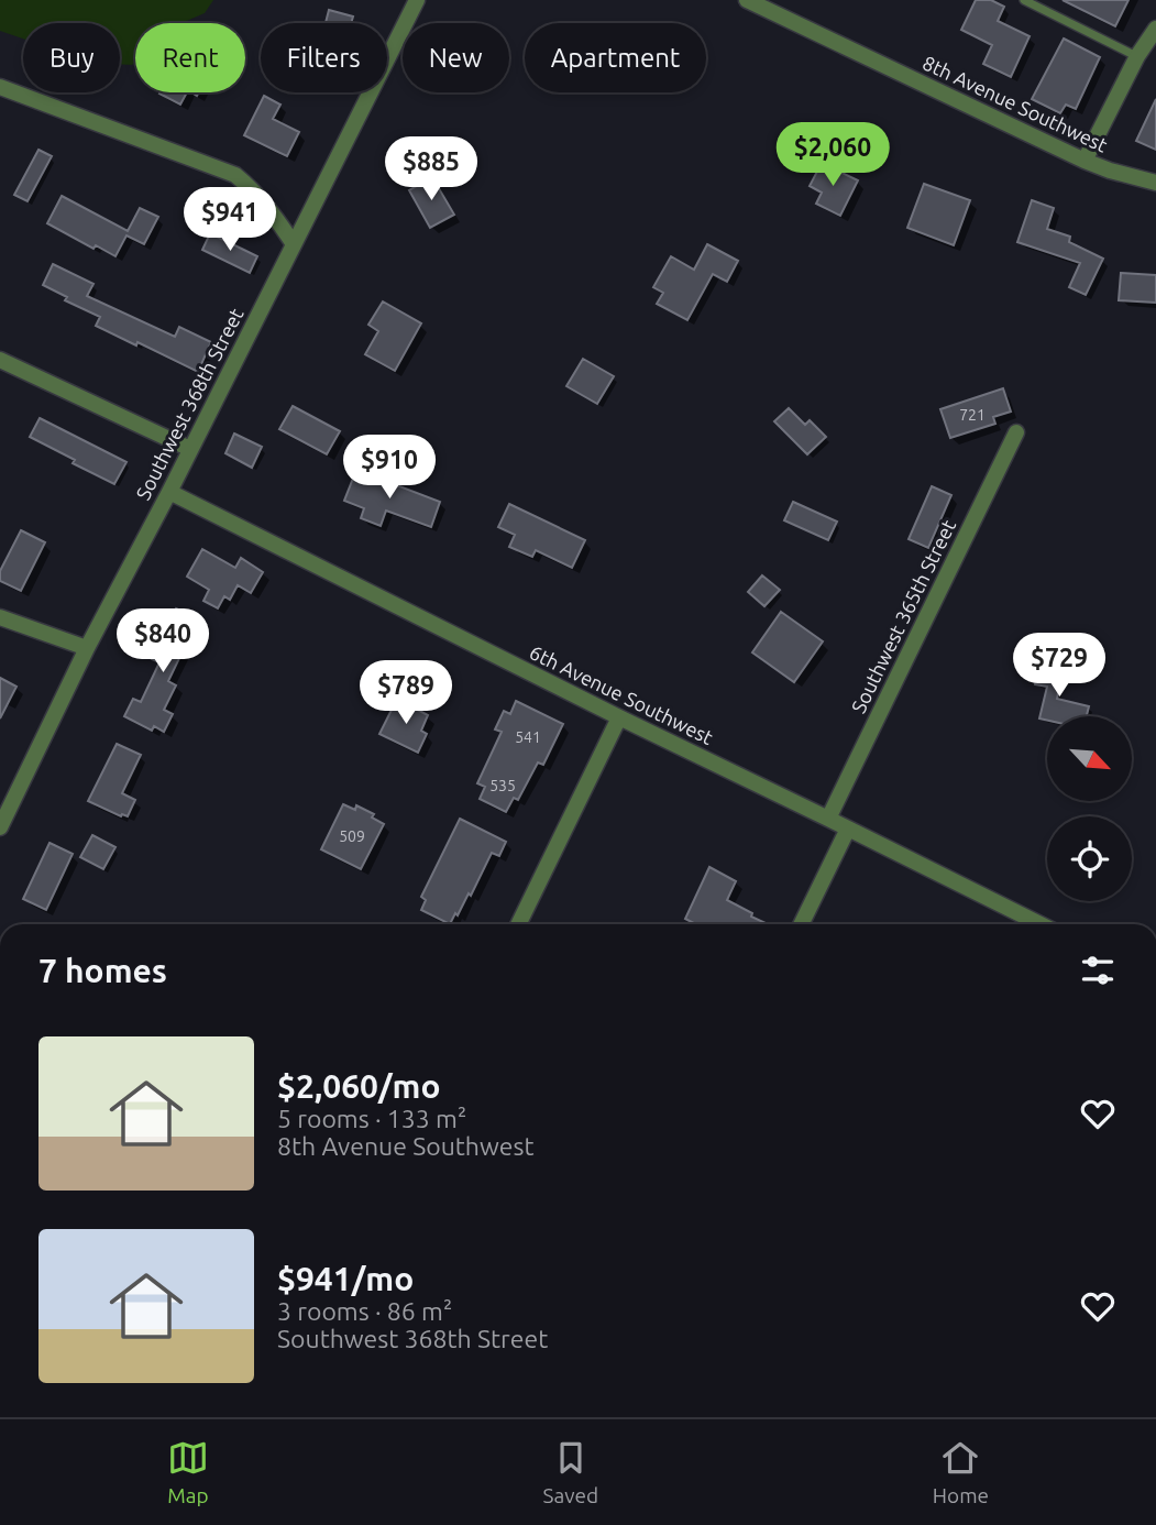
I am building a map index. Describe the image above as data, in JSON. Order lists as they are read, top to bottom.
{
  "streets": {
    "street": [
      "8th Avenue Southwest",
      "Southwest 368th Street",
      "Southwest 365th Street",
      "6th Avenue Southwest"
    ]
  },
  "crossings": [
    ["Southwest 368th Street", "6th Avenue Southwest"],
    ["Southwest 365th Street", "6th Avenue Southwest"]
  ],
  "house_numbers": [
    "721",
    "541",
    "535",
    "509"
  ],
  "north": "bottom right",
  "page": {
    "chip": [
      "Buy",
      "Rent",
      "Filters",
      "New",
      "Apartment"
    ],
    "price": [
      "$2,060",
      "$885",
      "$941",
      "$910",
      "$840",
      "$729",
      "$789"
    ],
    "heading": "7 homes",
    "list": [
      {
        "name": "$2,060/mo",
        "note": "5 rooms · 133 m² · 8th Avenue Southwest"
      },
      {
        "name": "$941/mo",
        "note": "3 rooms · 86 m² · Southwest 368th Street"
      }
    ],
    "tabs": ["Map", "Saved", "Home"]
  }
}
